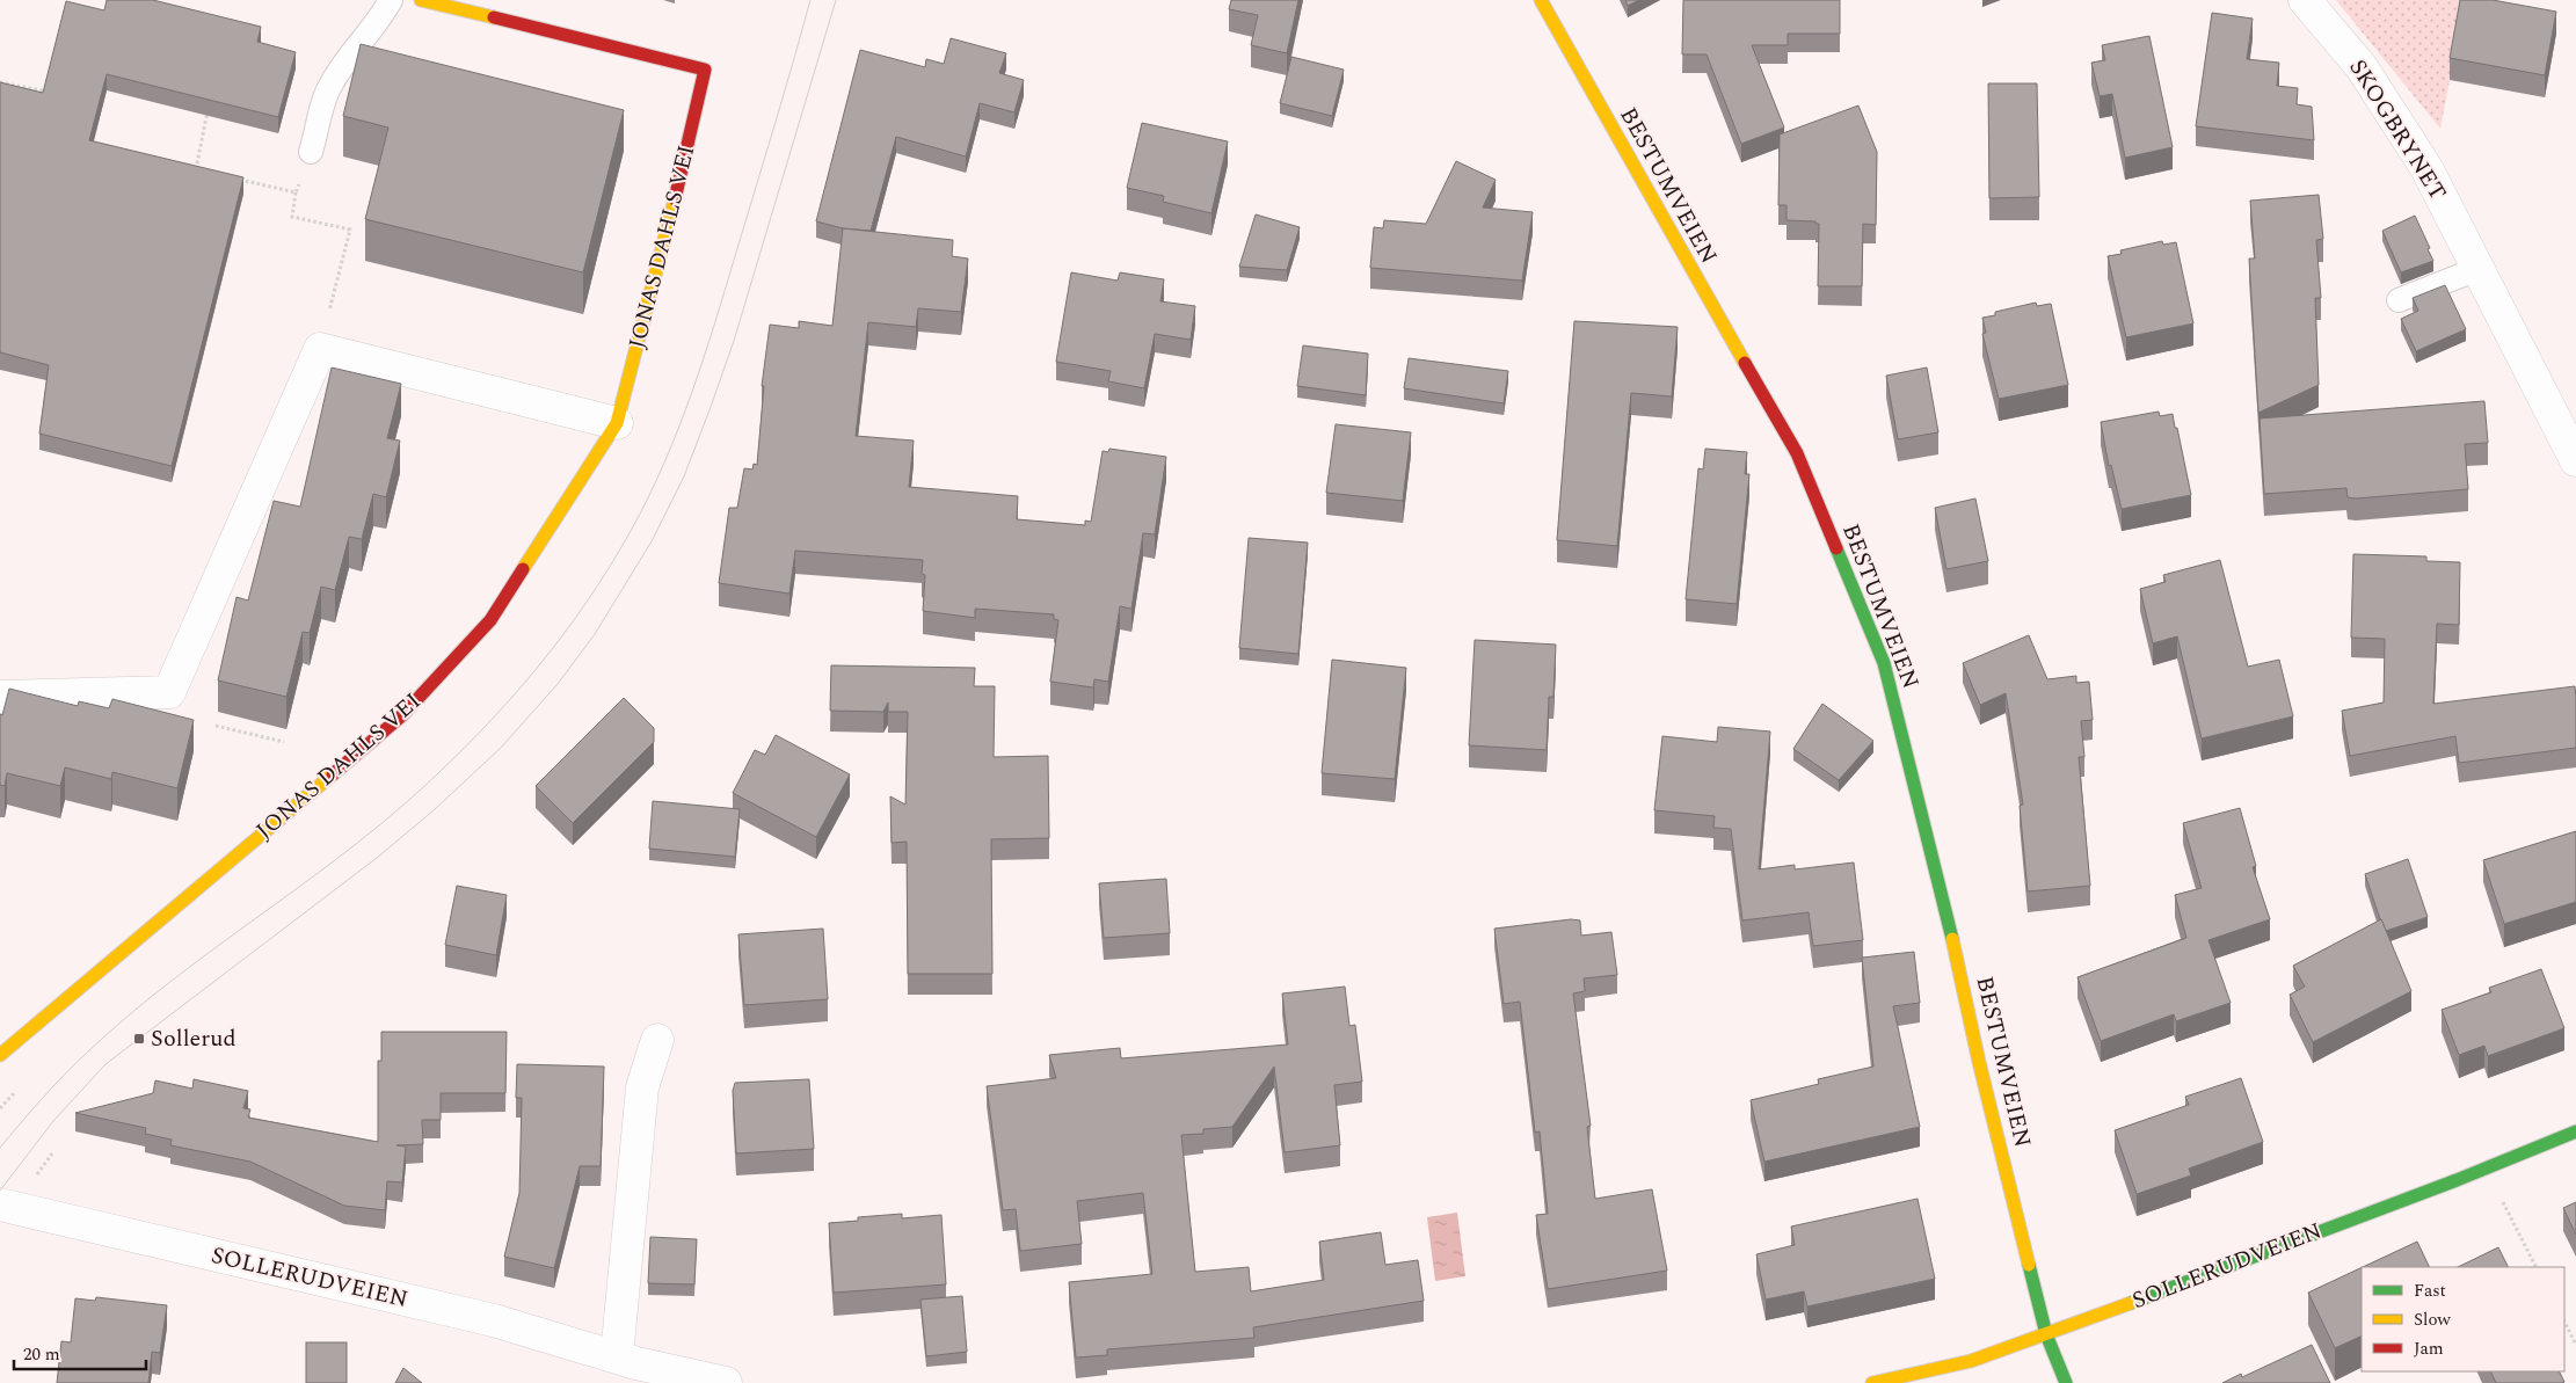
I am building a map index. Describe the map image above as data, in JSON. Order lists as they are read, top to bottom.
{
  "streets": {
    "street": [
      "SKOGBRYNET",
      "BESTUMVEIEN",
      "JONAS DAHLS VEI",
      "SOLLERUDVEIEN"
    ]
  },
  "crossings": [
    ["BESTUMVEIEN", "SOLLERUDVEIEN"]
  ],
  "places": {
    "transit": ["Sollerud"]
  },
  "legend": ["Fast", "Slow", "Jam"],
  "scale_bar": "20 m"
}
